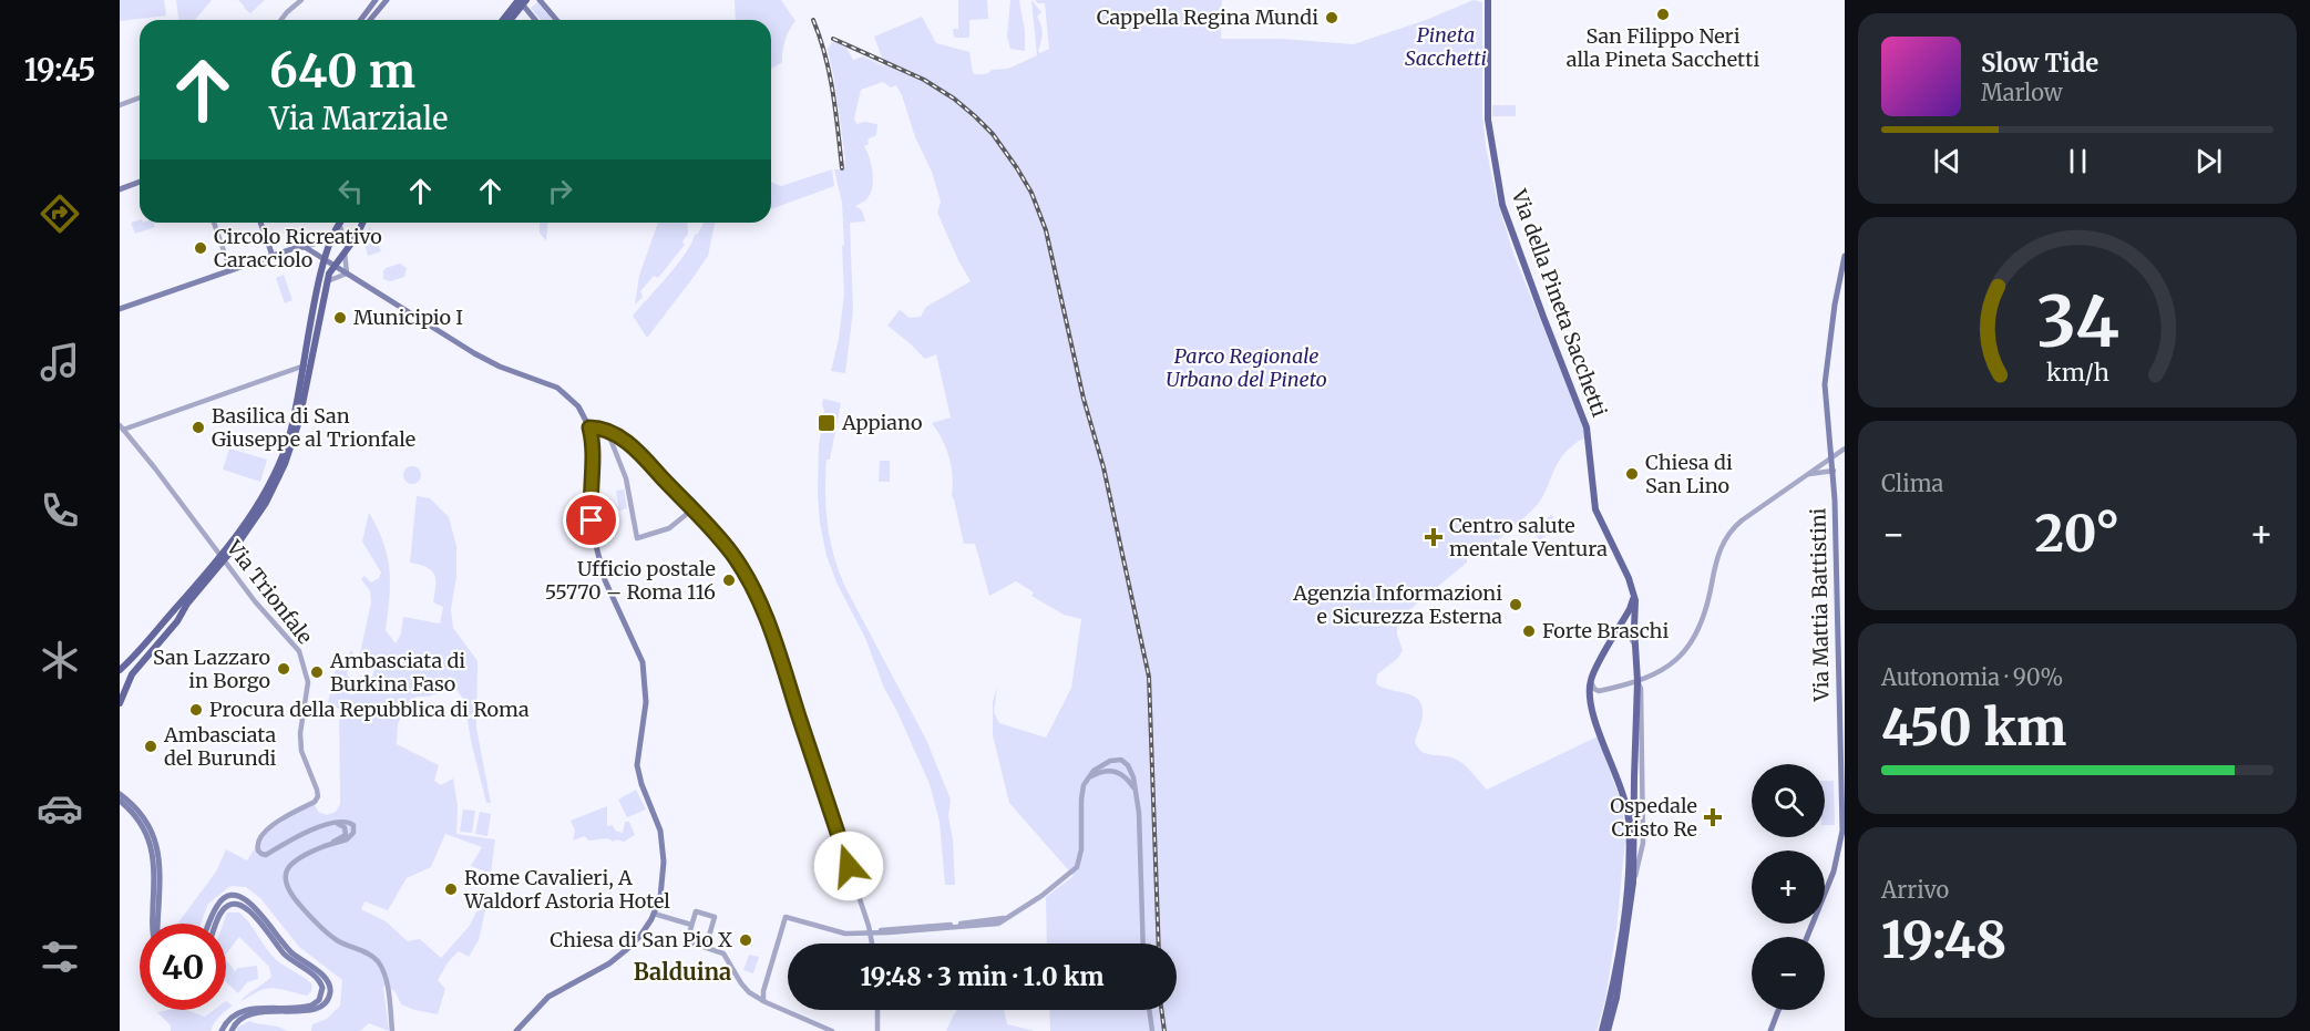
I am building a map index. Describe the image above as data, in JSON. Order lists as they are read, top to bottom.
{
  "streets": {
    "main road": ["Via della Pineta Sacchetti", "Via Mattia Battistini"],
    "street": ["Via Trionfale"]
  },
  "districts": ["Balduina"],
  "parks": ["Pineta Sacchetti", "Parco Regionale Urbano del Pineto"],
  "places": {
    "other": [
      "San Filippo Neri alla Pineta Sacchetti",
      "Cappella Regina Mundi",
      "Circolo Ricreativo Caracciolo",
      "Municipio I",
      "Basilica di San Giuseppe al Trionfale",
      "Chiesa di San Lino",
      "Ufficio postale 55770 – Roma 116",
      "Agenzia Informazioni e Sicurezza Esterna",
      "Forte Braschi",
      "San Lazzaro in Borgo",
      "Ambasciata di Burkina Faso",
      "Procura della Repubblica di Roma",
      "Ambasciata del Burundi",
      "Rome Cavalieri, A Waldorf Astoria Hotel",
      "Chiesa di San Pio X"
    ],
    "transit": ["Appiano"],
    "health": ["Centro salute mentale Ventura", "Ospedale Cristo Re"]
  },
  "page": {
    "tabs": "19:45",
    "turn": ["640 m", "Via Marziale"],
    "song": ["Slow Tide", "Marlow"],
    "tile": [
      "Clima",
      ["Autonomia · 90%", "450 km"],
      ["Arrivo", "19:48"]
    ],
    "heat": ["−", "20°", "+"],
    "map_buttons": ["+", "−"],
    "limit": "40",
    "trip": "19:48 · 3 min · 1.0 km",
    "gauge": ["34", "km/h"]
  }
}
